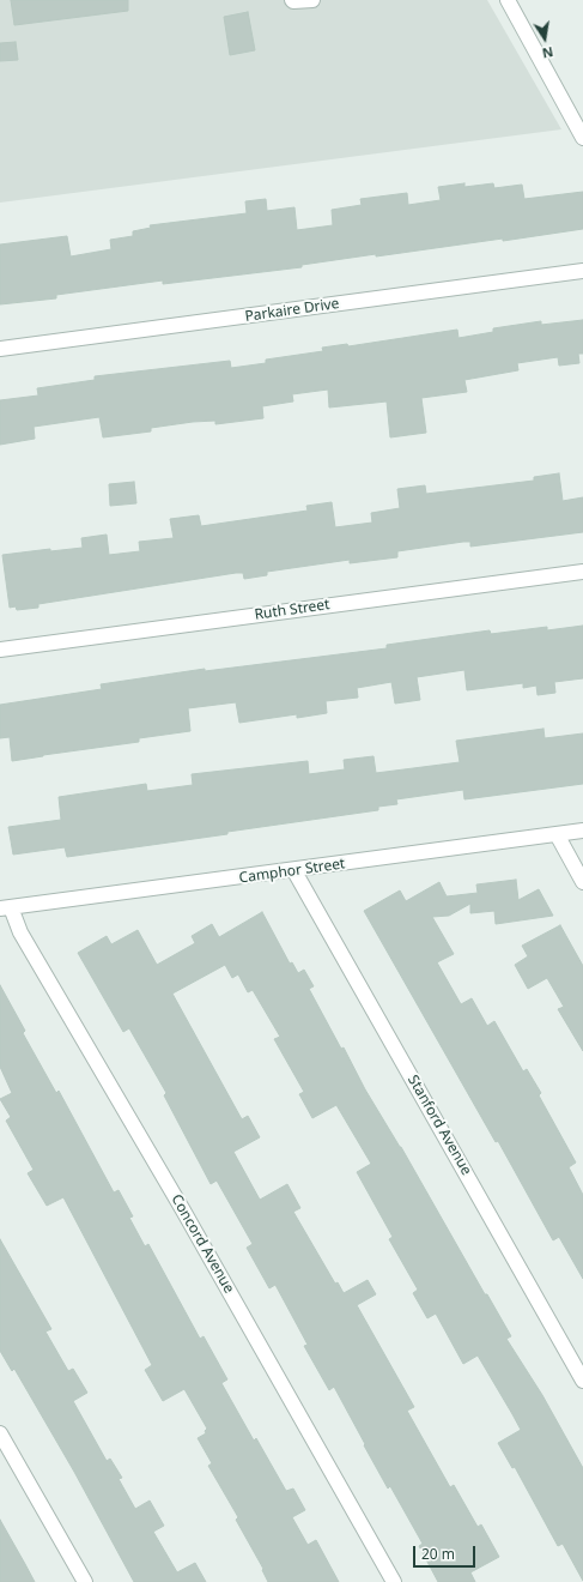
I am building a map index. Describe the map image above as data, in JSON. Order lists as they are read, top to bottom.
{
  "streets": {
    "street": [
      "Parkaire Drive",
      "Ruth Street",
      "Camphor Street",
      "Stanford Avenue",
      "Concord Avenue"
    ]
  },
  "crossings": [
    ["Camphor Street", "Stanford Avenue"],
    ["Camphor Street", "Concord Avenue"]
  ],
  "scale_bar": "20 m",
  "north": "bottom"
}
